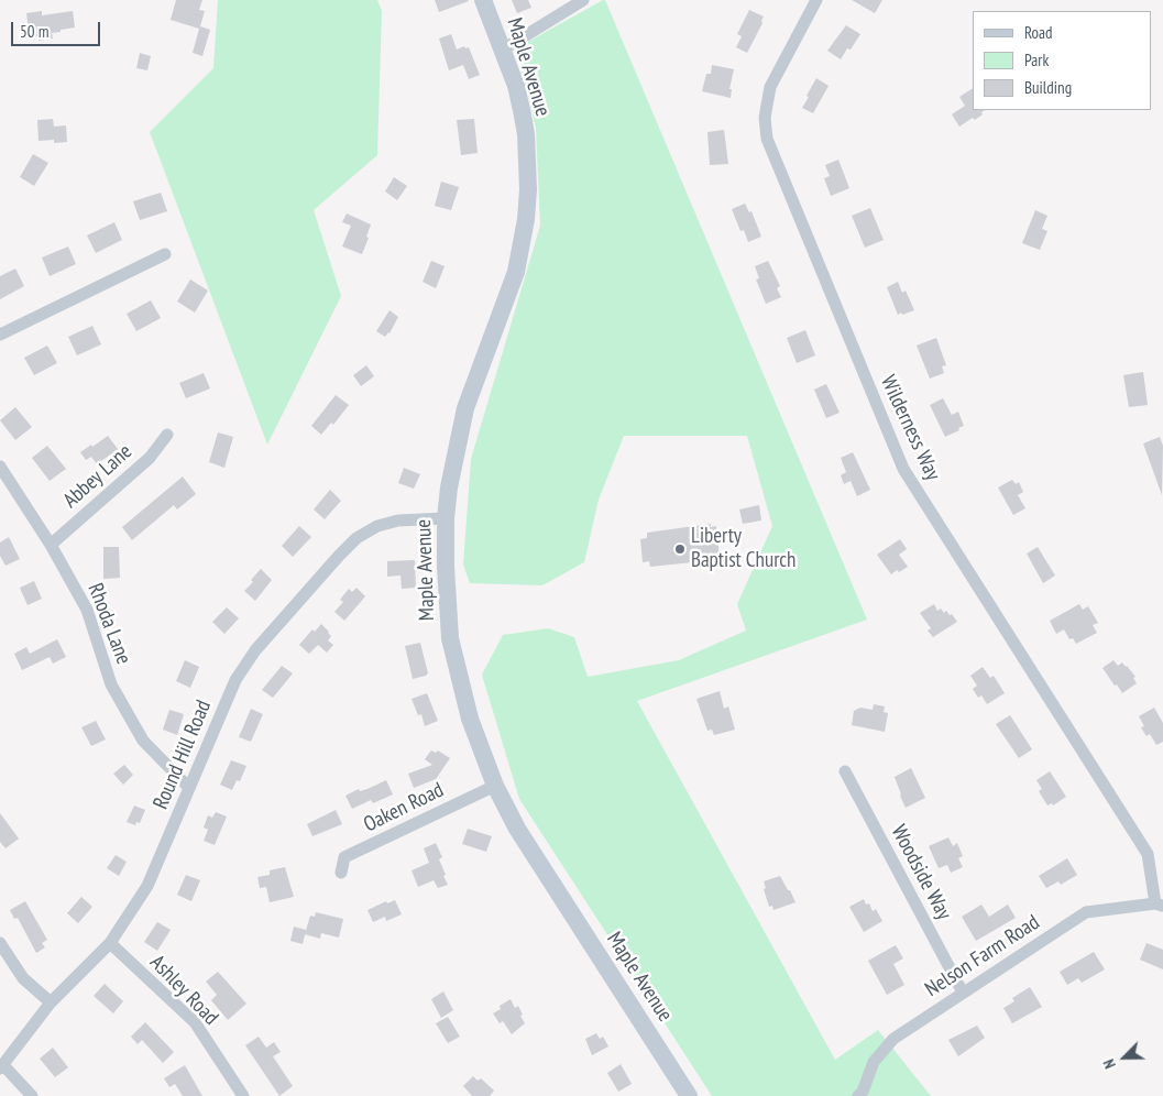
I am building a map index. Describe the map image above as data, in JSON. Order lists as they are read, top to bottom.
{
  "streets": {
    "main road": ["Maple Avenue"],
    "street": [
      "Wilderness Way",
      "Abbey Lane",
      "Rhoda Lane",
      "Round Hill Road",
      "Oaken Road",
      "Woodside Way",
      "Nelson Farm Road",
      "Ashley Road"
    ]
  },
  "crossings": [
    ["Maple Avenue", "Round Hill Road"],
    ["Maple Avenue", "Oaken Road"],
    ["Wilderness Way", "Nelson Farm Road"],
    ["Abbey Lane", "Rhoda Lane"],
    ["Rhoda Lane", "Round Hill Road"],
    ["Round Hill Road", "Ashley Road"],
    ["Woodside Way", "Nelson Farm Road"]
  ],
  "places": ["Liberty Baptist Church"],
  "legend": ["Road", "Park", "Building"],
  "scale_bar": "50 m",
  "north": "bottom left"
}
